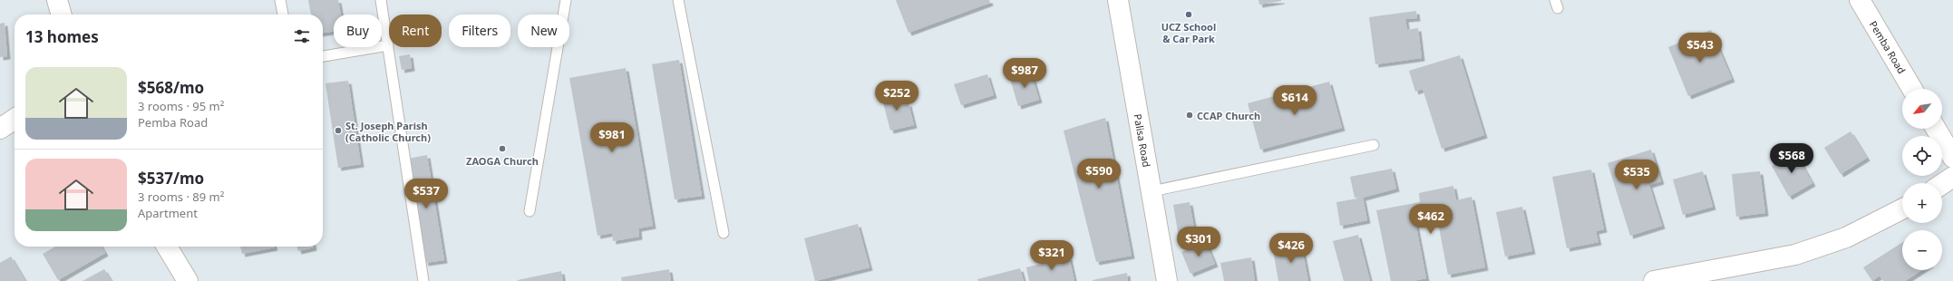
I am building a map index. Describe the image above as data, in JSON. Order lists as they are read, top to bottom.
{
  "streets": {
    "street": ["Pemba Road", "Palisa Road"]
  },
  "places": [
    "UCZ School & Car Park",
    "CCAP Church",
    "St. Joseph Parish (Catholic Church)",
    "ZAOGA Church"
  ],
  "north": "bottom left",
  "page": {
    "chip": [
      "Buy",
      "Rent",
      "Filters",
      "New"
    ],
    "heading": "13 homes",
    "price": [
      "$543",
      "$987",
      "$252",
      "$614",
      "$981",
      "$568",
      "$590",
      "$535",
      "$537",
      "$462",
      "$301",
      "$426",
      "$321"
    ],
    "list": [
      {
        "name": "$568/mo",
        "note": "3 rooms · 95 m² · Pemba Road"
      },
      {
        "name": "$537/mo",
        "note": "3 rooms · 89 m² · Apartment"
      }
    ],
    "map_buttons": ["+", "−"]
  }
}
